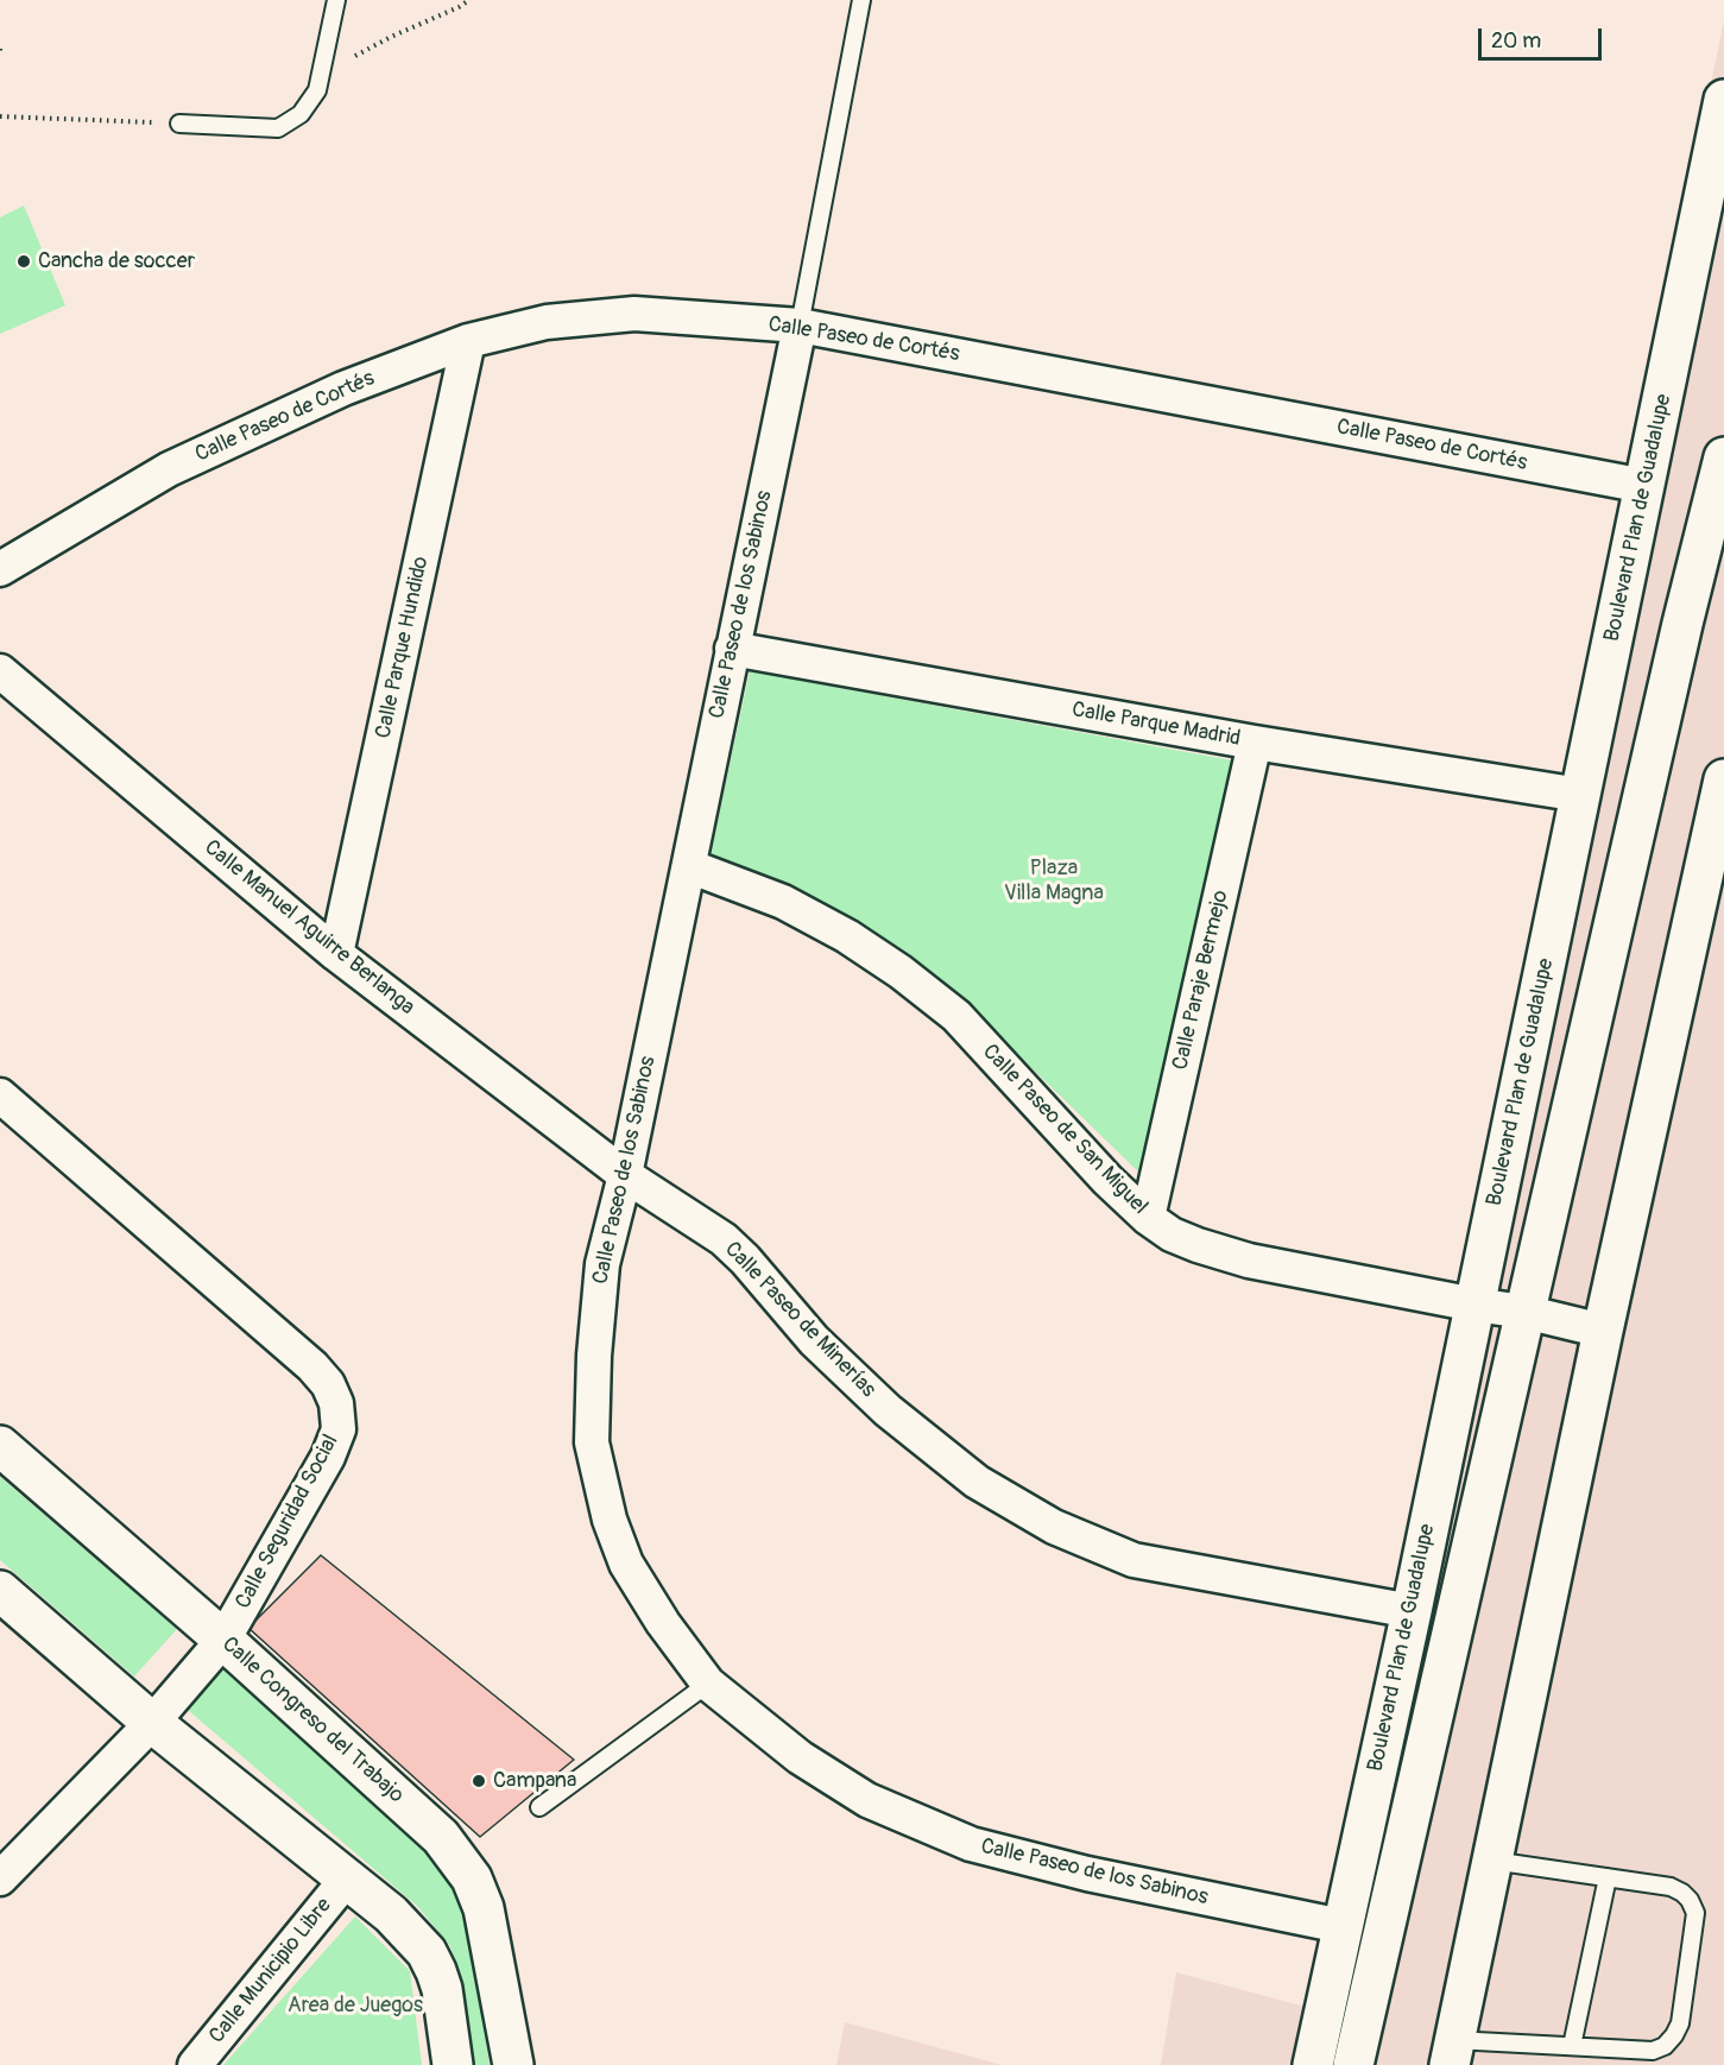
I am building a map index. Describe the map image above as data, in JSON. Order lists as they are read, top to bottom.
{
  "streets": {
    "street": [
      "Calle Paseo de Cortés",
      "Boulevard Plan de Guadalupe",
      "Calle Paseo de los Sabinos",
      "Calle Parque Hundido",
      "Calle Parque Madrid",
      "Calle Manuel Aguirre Berlanga",
      "Calle Paraje Bermejo",
      "Calle Paseo de San Miguel",
      "Calle Paseo de Minerías",
      "Calle Seguridad Social",
      "Calle Congreso del Trabajo",
      "Calle Municipio Libre"
    ]
  },
  "crossings": [
    ["Calle Paseo de Cortés", "Boulevard Plan de Guadalupe"],
    ["Calle Paseo de Cortés", "Calle Paseo de los Sabinos"],
    ["Calle Paseo de Cortés", "Calle Parque Hundido"],
    ["Boulevard Plan de Guadalupe", "Calle Paseo de los Sabinos"],
    ["Boulevard Plan de Guadalupe", "Calle Parque Madrid"],
    ["Boulevard Plan de Guadalupe", "Calle Paseo de San Miguel"],
    ["Boulevard Plan de Guadalupe", "Calle Paseo de Minerías"],
    ["Calle Paseo de los Sabinos", "Calle Parque Madrid"],
    ["Calle Paseo de los Sabinos", "Calle Manuel Aguirre Berlanga"],
    ["Calle Paseo de los Sabinos", "Calle Paseo de San Miguel"],
    ["Calle Paseo de los Sabinos", "Calle Paseo de Minerías"],
    ["Calle Parque Hundido", "Calle Manuel Aguirre Berlanga"],
    ["Calle Parque Madrid", "Calle Paraje Bermejo"],
    ["Calle Manuel Aguirre Berlanga", "Calle Paseo de Minerías"],
    ["Calle Paraje Bermejo", "Calle Paseo de San Miguel"],
    ["Calle Seguridad Social", "Calle Congreso del Trabajo"]
  ],
  "parks": ["Plaza Villa Magna", "Area de Juegos"],
  "places": ["Cancha de soccer", "Campana"],
  "scale_bar": "20 m"
}
